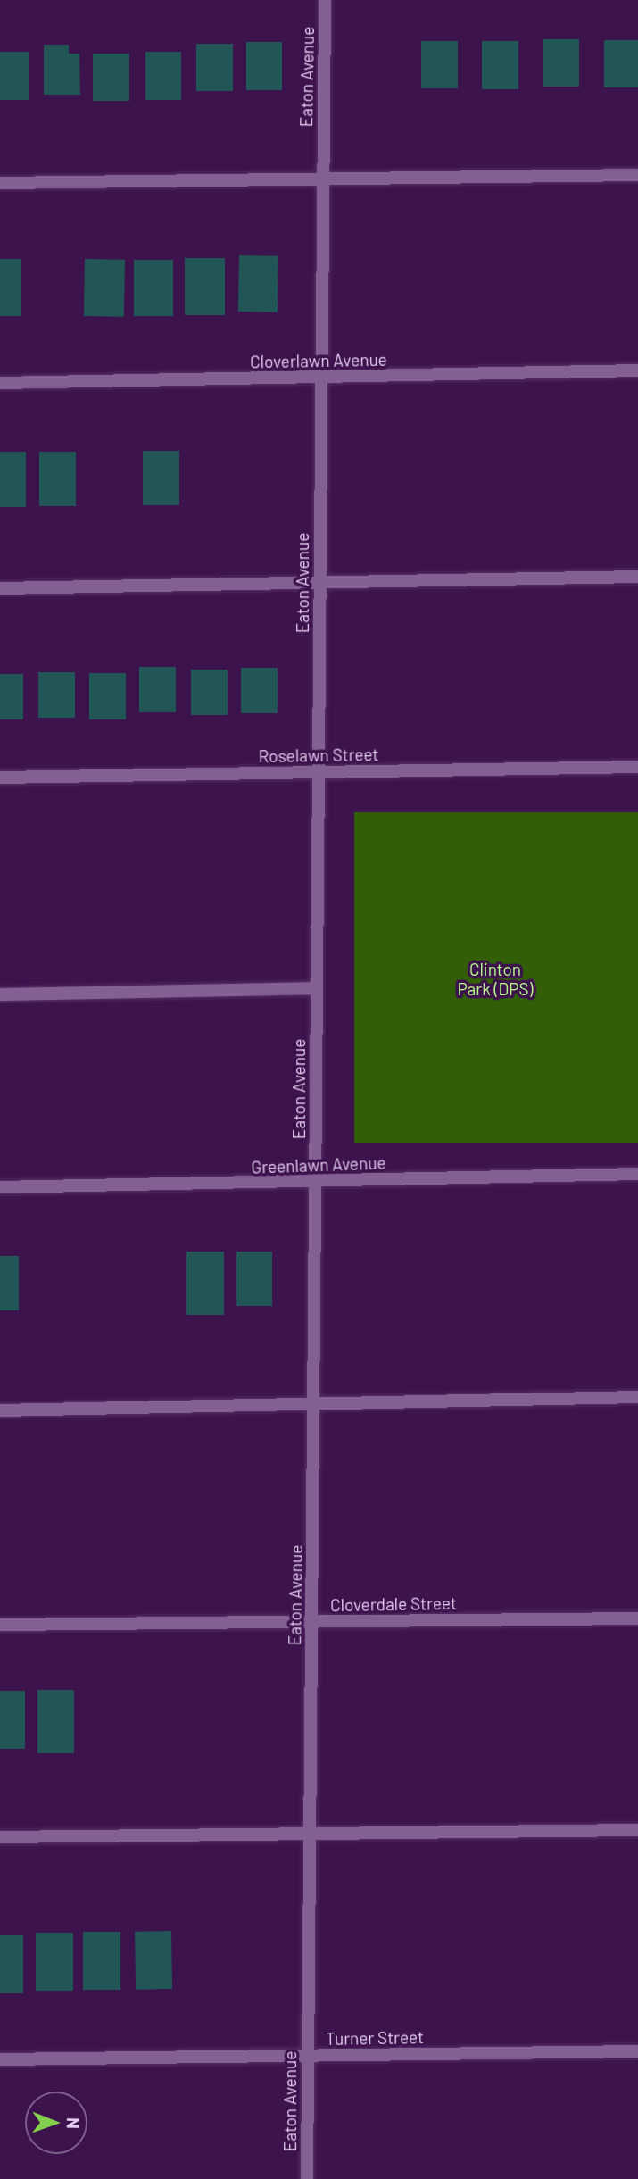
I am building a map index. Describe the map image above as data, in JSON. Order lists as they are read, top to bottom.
{
  "streets": {
    "street": [
      "Eaton Avenue",
      "Cloverlawn Avenue",
      "Roselawn Street",
      "Greenlawn Avenue",
      "Cloverdale Street",
      "Turner Street"
    ]
  },
  "crossings": [
    ["Eaton Avenue", "Cloverlawn Avenue"],
    ["Eaton Avenue", "Roselawn Street"],
    ["Eaton Avenue", "Greenlawn Avenue"],
    ["Eaton Avenue", "Cloverdale Street"],
    ["Eaton Avenue", "Turner Street"]
  ],
  "parks": ["Clinton Park (DPS)"],
  "north": "right"
}
